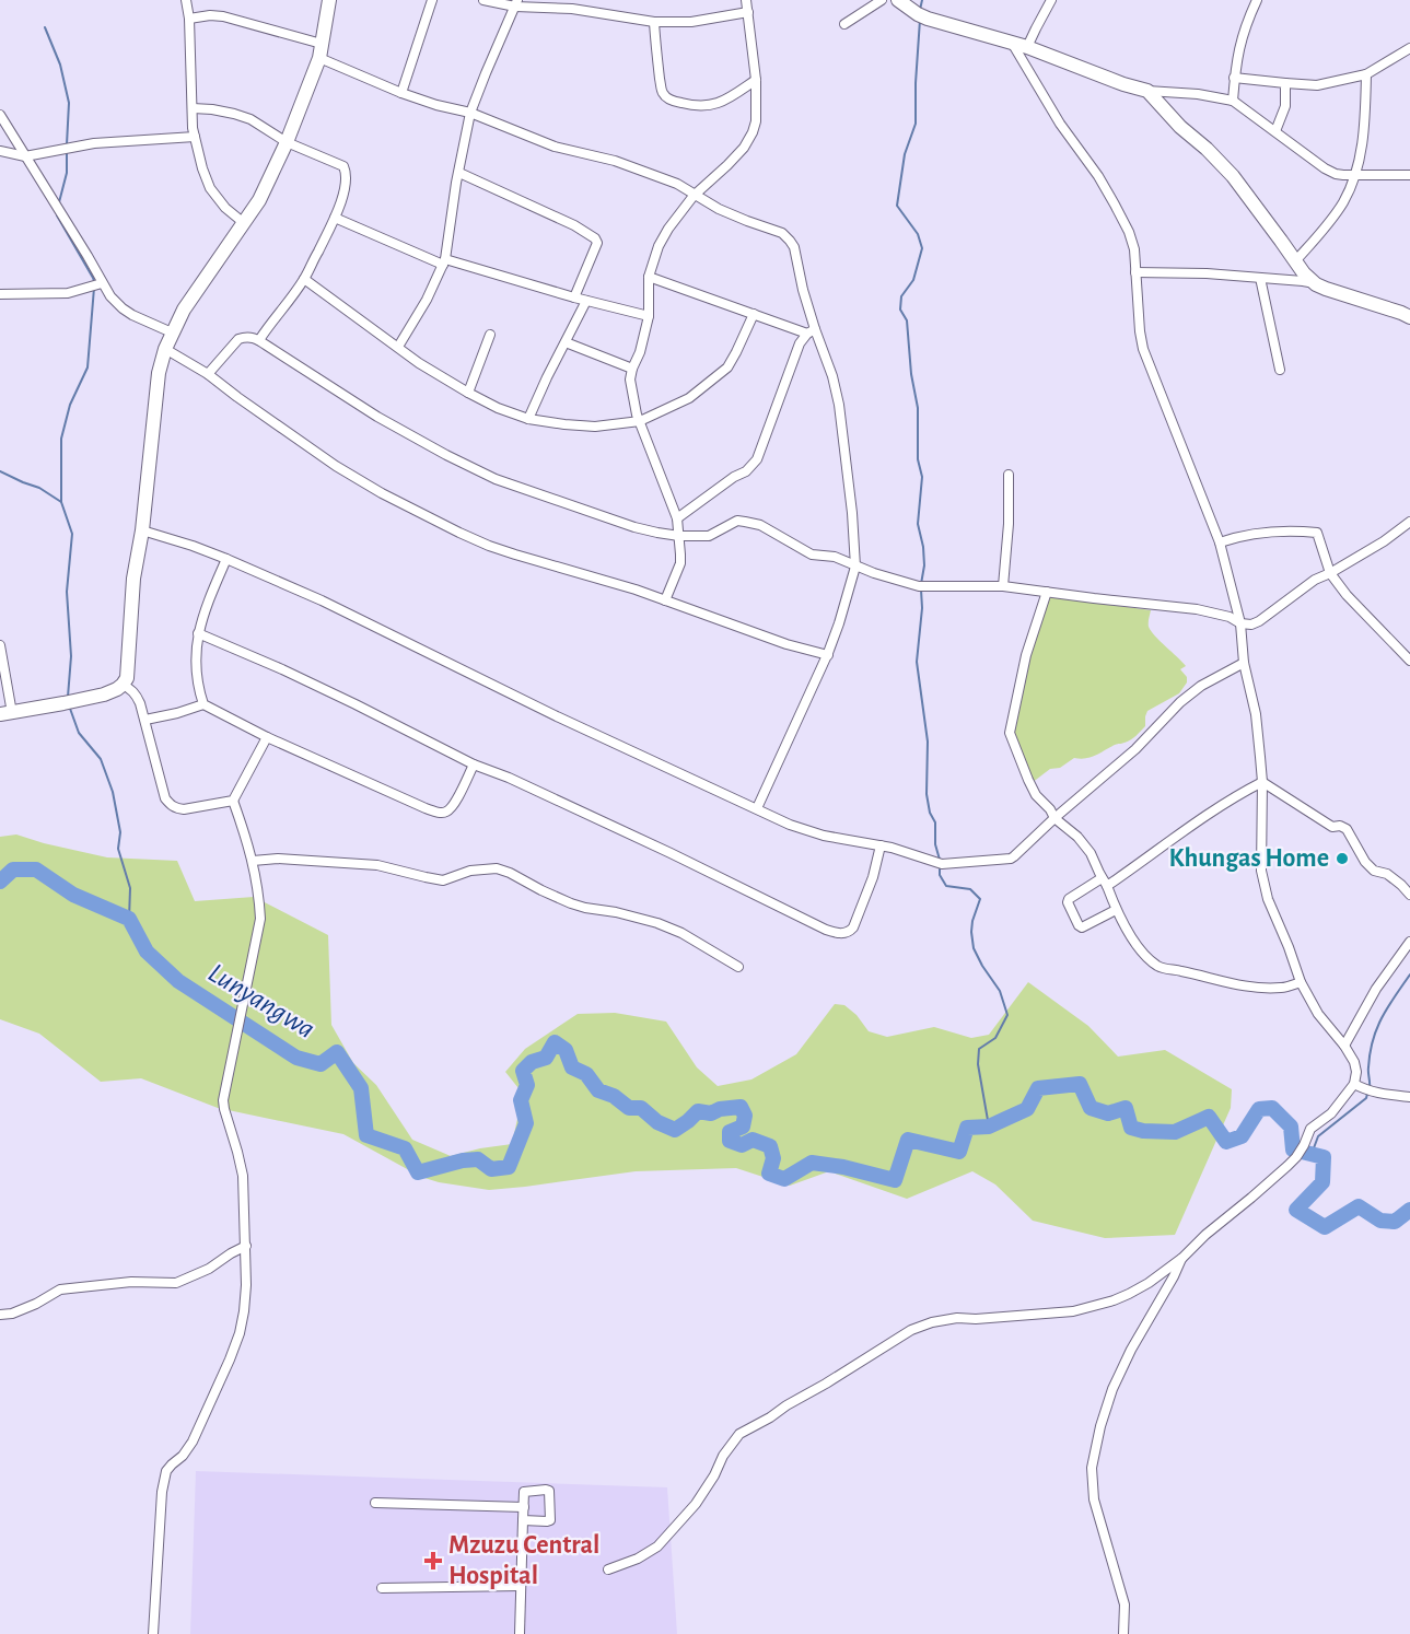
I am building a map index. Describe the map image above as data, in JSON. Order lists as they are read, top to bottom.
{
  "water": ["Lunyangwa"],
  "places": {
    "other": ["Khungas Home"],
    "health": ["Mzuzu Central Hospital"]
  }
}
